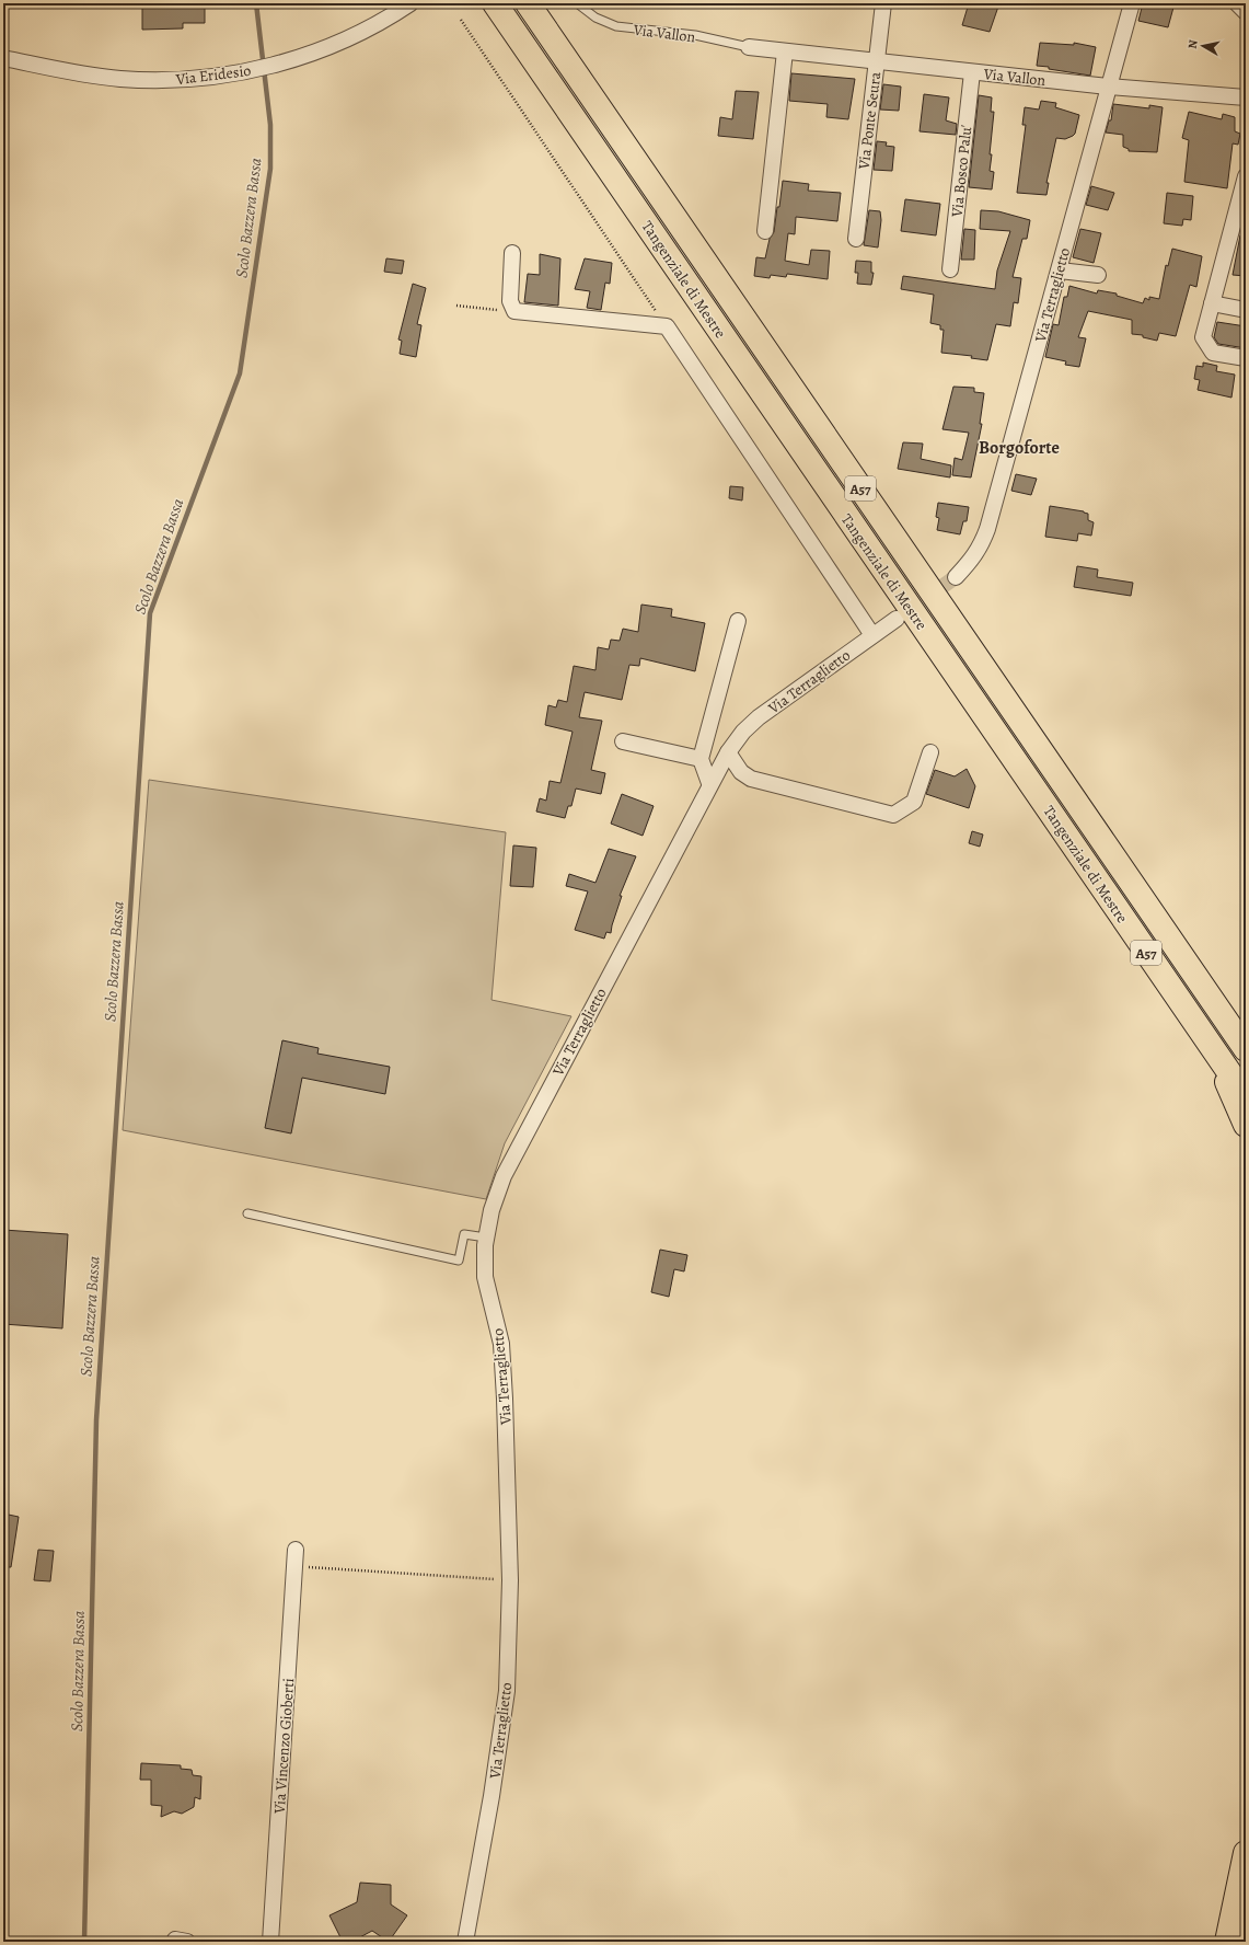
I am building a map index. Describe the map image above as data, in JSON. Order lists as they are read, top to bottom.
{
  "streets": {
    "highway": ["Tangenziale di Mestre", "A57"],
    "street": [
      "Via Vallon",
      "Via Eridesio",
      "Via Ponte Seura",
      "Via Bosco Palu'",
      "Via Terraglietto",
      "Via Vincenzo Gioberti"
    ]
  },
  "crossings": [
    ["Via Vallon", "Via Ponte Seura"],
    ["Via Vallon", "Via Bosco Palu'"],
    ["Via Vallon", "Via Terraglietto"],
    ["Tangenziale di Mestre", "A57"]
  ],
  "districts": ["Borgoforte"],
  "water": ["Scolo Bazzera Bassa"],
  "north": "left"
}
